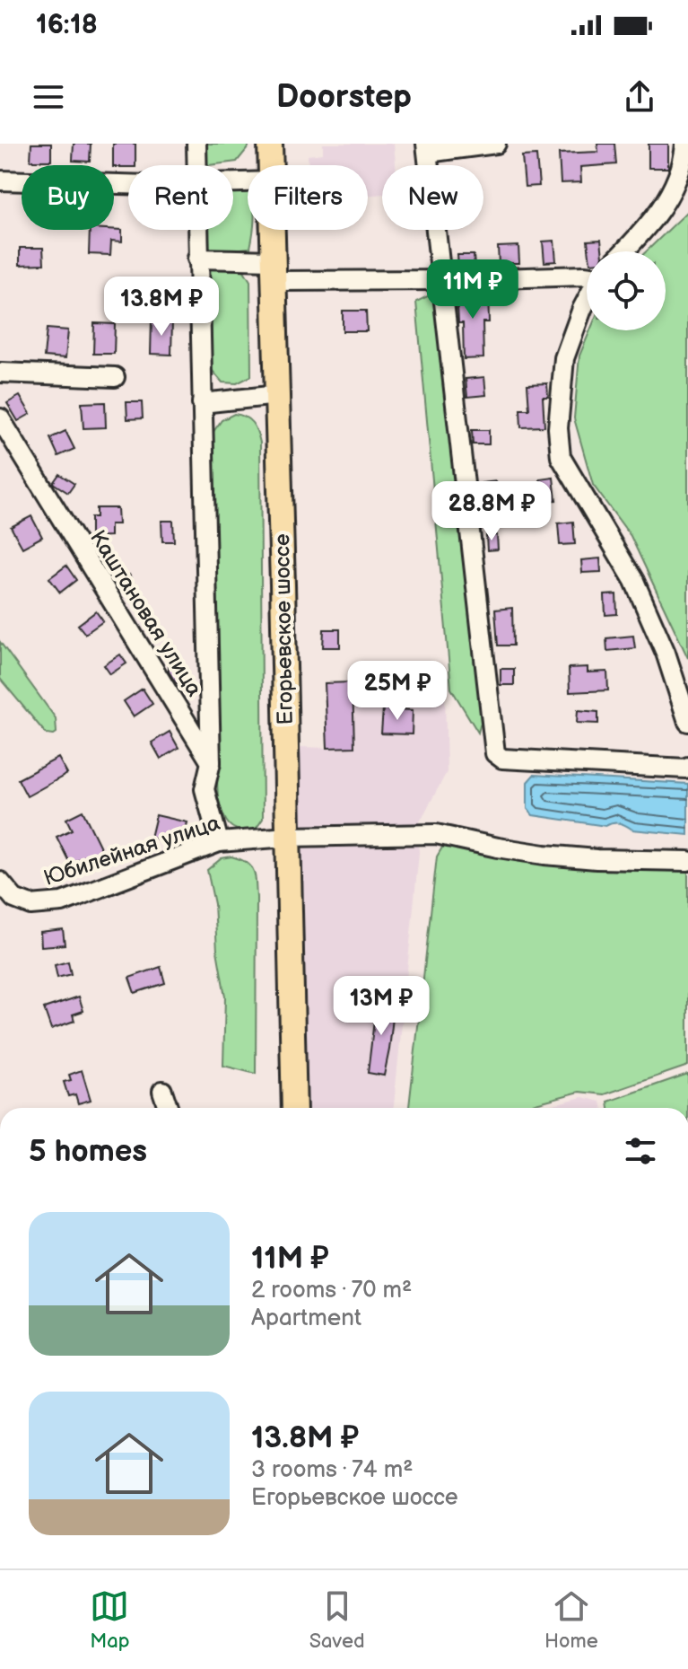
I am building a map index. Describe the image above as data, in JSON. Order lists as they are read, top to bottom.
{
  "streets": {
    "main road": ["Егорьевское шоссе"],
    "street": ["Каштановая улица", "Юбилейная улица"]
  },
  "crossings": [
    ["Егорьевское шоссе", "Юбилейная улица"]
  ],
  "page": {
    "status": "16:18",
    "header": "Doorstep",
    "chip": [
      "Buy",
      "Rent",
      "Filters",
      "New"
    ],
    "price": [
      "11M ₽",
      "13.8M ₽",
      "28.8M ₽",
      "25M ₽",
      "13M ₽"
    ],
    "heading": "5 homes",
    "list": [
      {
        "name": "11M ₽",
        "note": "2 rooms · 70 m² · Apartment"
      },
      {
        "name": "13.8M ₽",
        "note": "3 rooms · 74 m² · Егорьевское шоссе"
      }
    ],
    "tabs": ["Map", "Saved", "Home"]
  }
}
